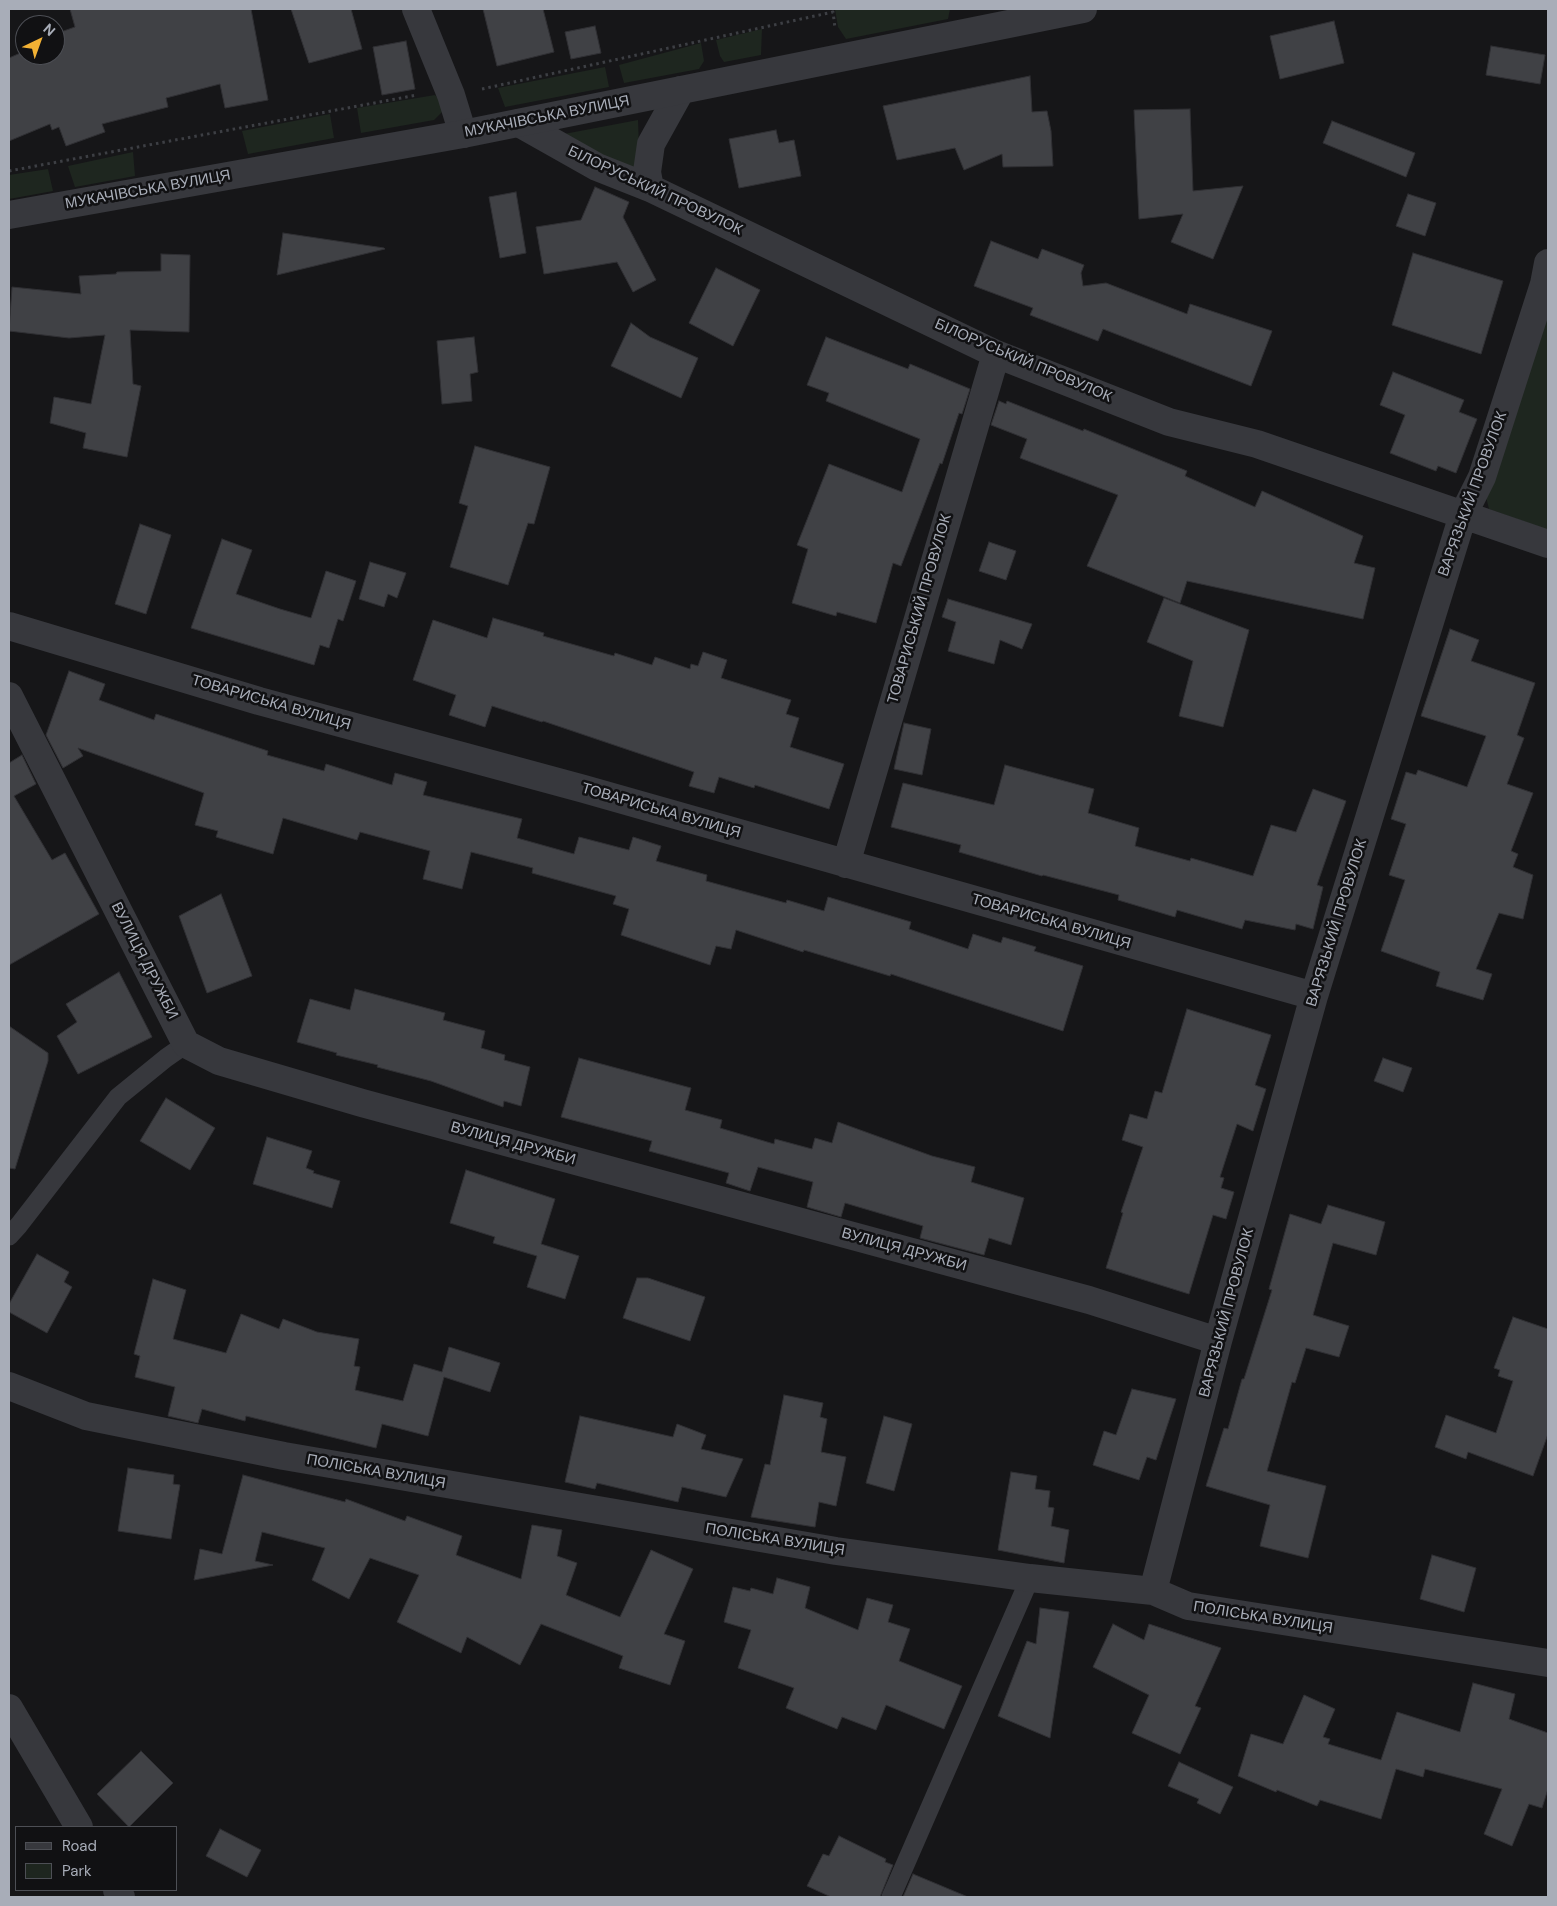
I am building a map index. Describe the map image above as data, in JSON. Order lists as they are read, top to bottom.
{
  "streets": {
    "street": [
      "МУКАЧІВСЬКА ВУЛИЦЯ",
      "БІЛОРУСЬКИЙ ПРОВУЛОК",
      "ВАРЯЗЬКИЙ ПРОВУЛОК",
      "ТОВАРИСЬКИЙ ПРОВУЛОК",
      "ТОВАРИСЬКА ВУЛИЦЯ",
      "ВУЛИЦЯ ДРУЖБИ",
      "ПОЛІСЬКА ВУЛИЦЯ"
    ]
  },
  "crossings": [
    ["МУКАЧІВСЬКА ВУЛИЦЯ", "БІЛОРУСЬКИЙ ПРОВУЛОК"],
    ["БІЛОРУСЬКИЙ ПРОВУЛОК", "ВАРЯЗЬКИЙ ПРОВУЛОК"],
    ["БІЛОРУСЬКИЙ ПРОВУЛОК", "ТОВАРИСЬКИЙ ПРОВУЛОК"],
    ["ВАРЯЗЬКИЙ ПРОВУЛОК", "ТОВАРИСЬКА ВУЛИЦЯ"],
    ["ВАРЯЗЬКИЙ ПРОВУЛОК", "ВУЛИЦЯ ДРУЖБИ"],
    ["ВАРЯЗЬКИЙ ПРОВУЛОК", "ПОЛІСЬКА ВУЛИЦЯ"],
    ["ТОВАРИСЬКИЙ ПРОВУЛОК", "ТОВАРИСЬКА ВУЛИЦЯ"]
  ],
  "legend": ["Road", "Park"],
  "north": "top right"
}
